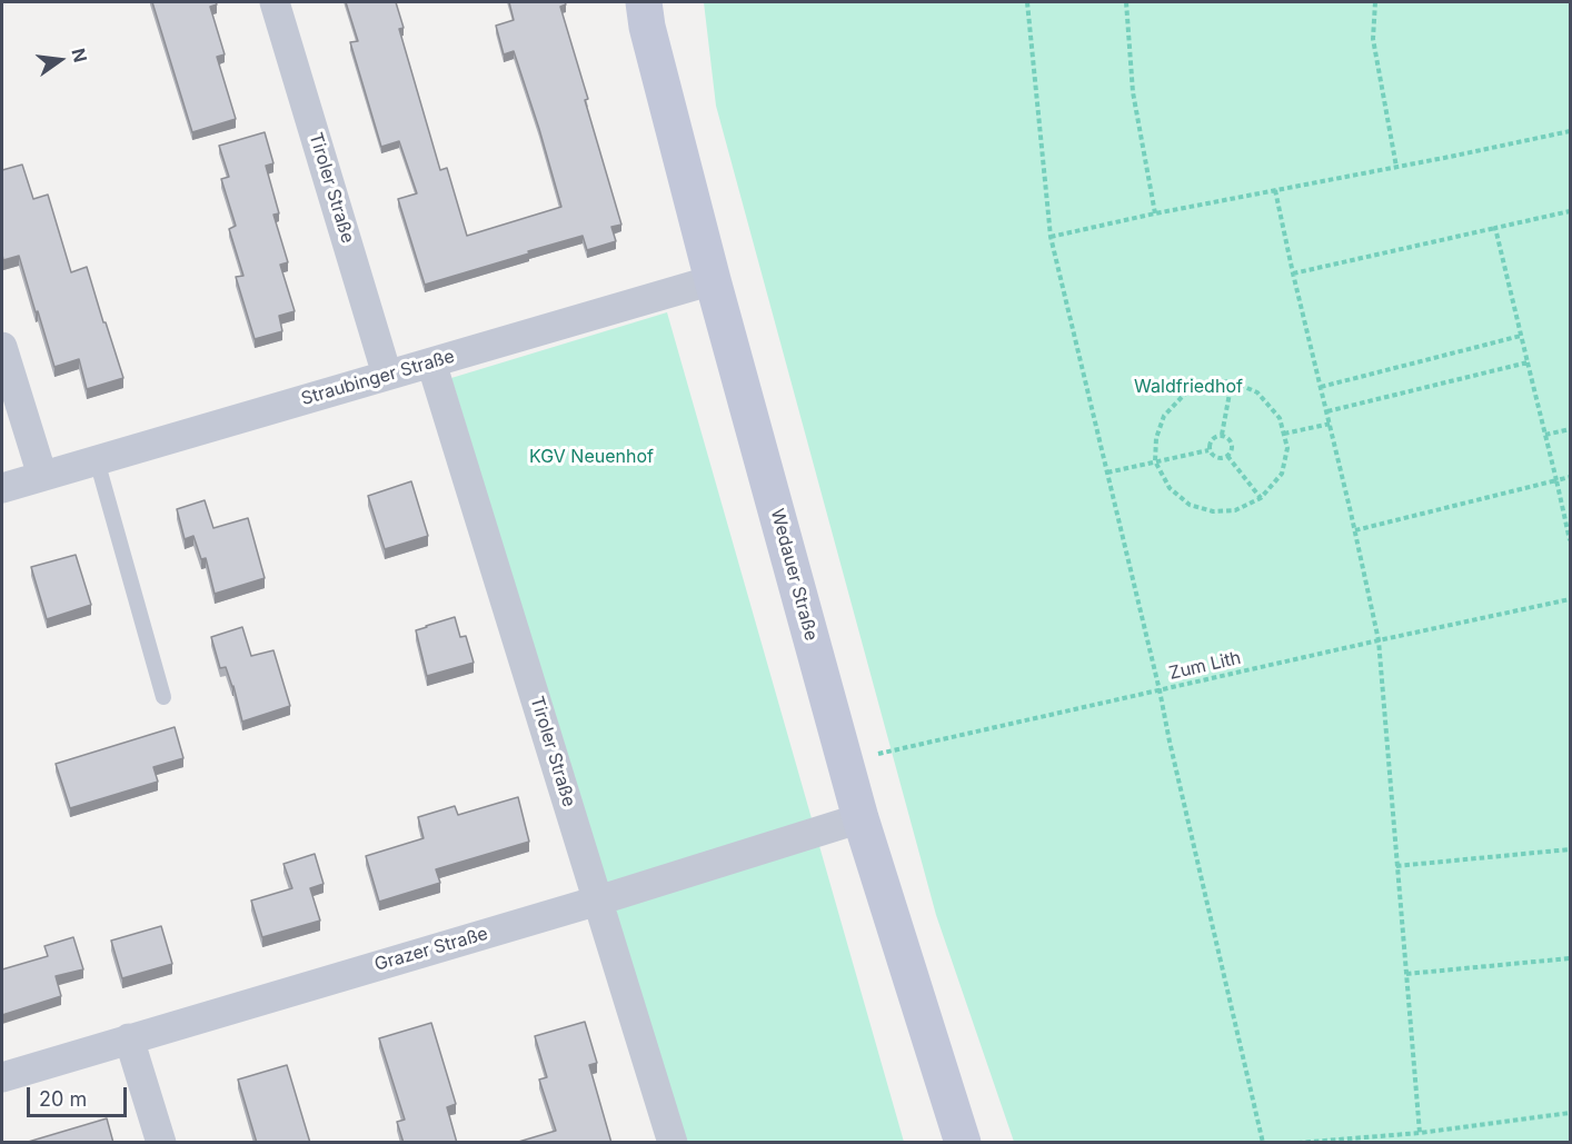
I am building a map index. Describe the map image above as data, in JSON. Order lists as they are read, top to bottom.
{
  "streets": {
    "street": [
      "Tiroler Straße",
      "Straubinger Straße",
      "Wedauer Straße",
      "Grazer Straße"
    ],
    "path": ["Zum Lith"]
  },
  "crossings": [
    ["Tiroler Straße", "Straubinger Straße"],
    ["Tiroler Straße", "Grazer Straße"],
    ["Straubinger Straße", "Wedauer Straße"],
    ["Wedauer Straße", "Zum Lith"],
    ["Wedauer Straße", "Grazer Straße"]
  ],
  "parks": ["Waldfriedhof", "KGV Neuenhof"],
  "scale_bar": "20 m",
  "north": "right"
}
